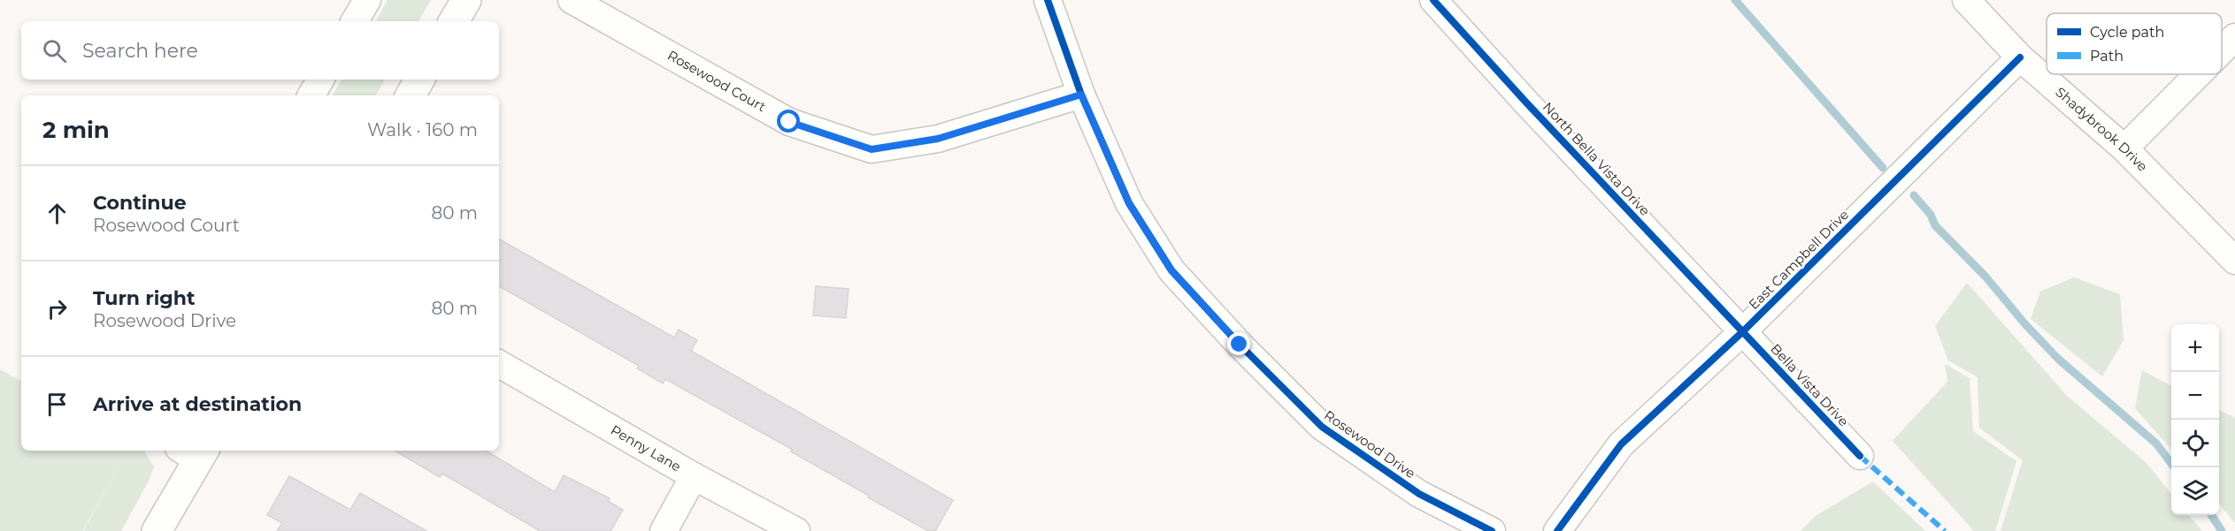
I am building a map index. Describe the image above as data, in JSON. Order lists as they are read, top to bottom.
{
  "streets": {
    "street": [
      "Rosewood Court",
      "Shadybrook Drive",
      "North Bella Vista Drive",
      "East Campbell Drive",
      "Bella Vista Drive",
      "Rosewood Drive",
      "Penny Lane"
    ]
  },
  "crossings": [
    ["Rosewood Court", "Rosewood Drive"],
    ["Shadybrook Drive", "East Campbell Drive"],
    ["North Bella Vista Drive", "East Campbell Drive"],
    ["North Bella Vista Drive", "Bella Vista Drive"],
    ["East Campbell Drive", "Bella Vista Drive"]
  ],
  "legend": ["Cycle path", "Path"],
  "page": {
    "search": "Search here",
    "heading": ["2 min", "Walk · 160 m"],
    "list": [
      ["Continue", "Rosewood Court", "80 m"],
      ["Turn right", "Rosewood Drive", "80 m"],
      "Arrive at destination"
    ],
    "map_buttons": ["+", "−"]
  }
}
